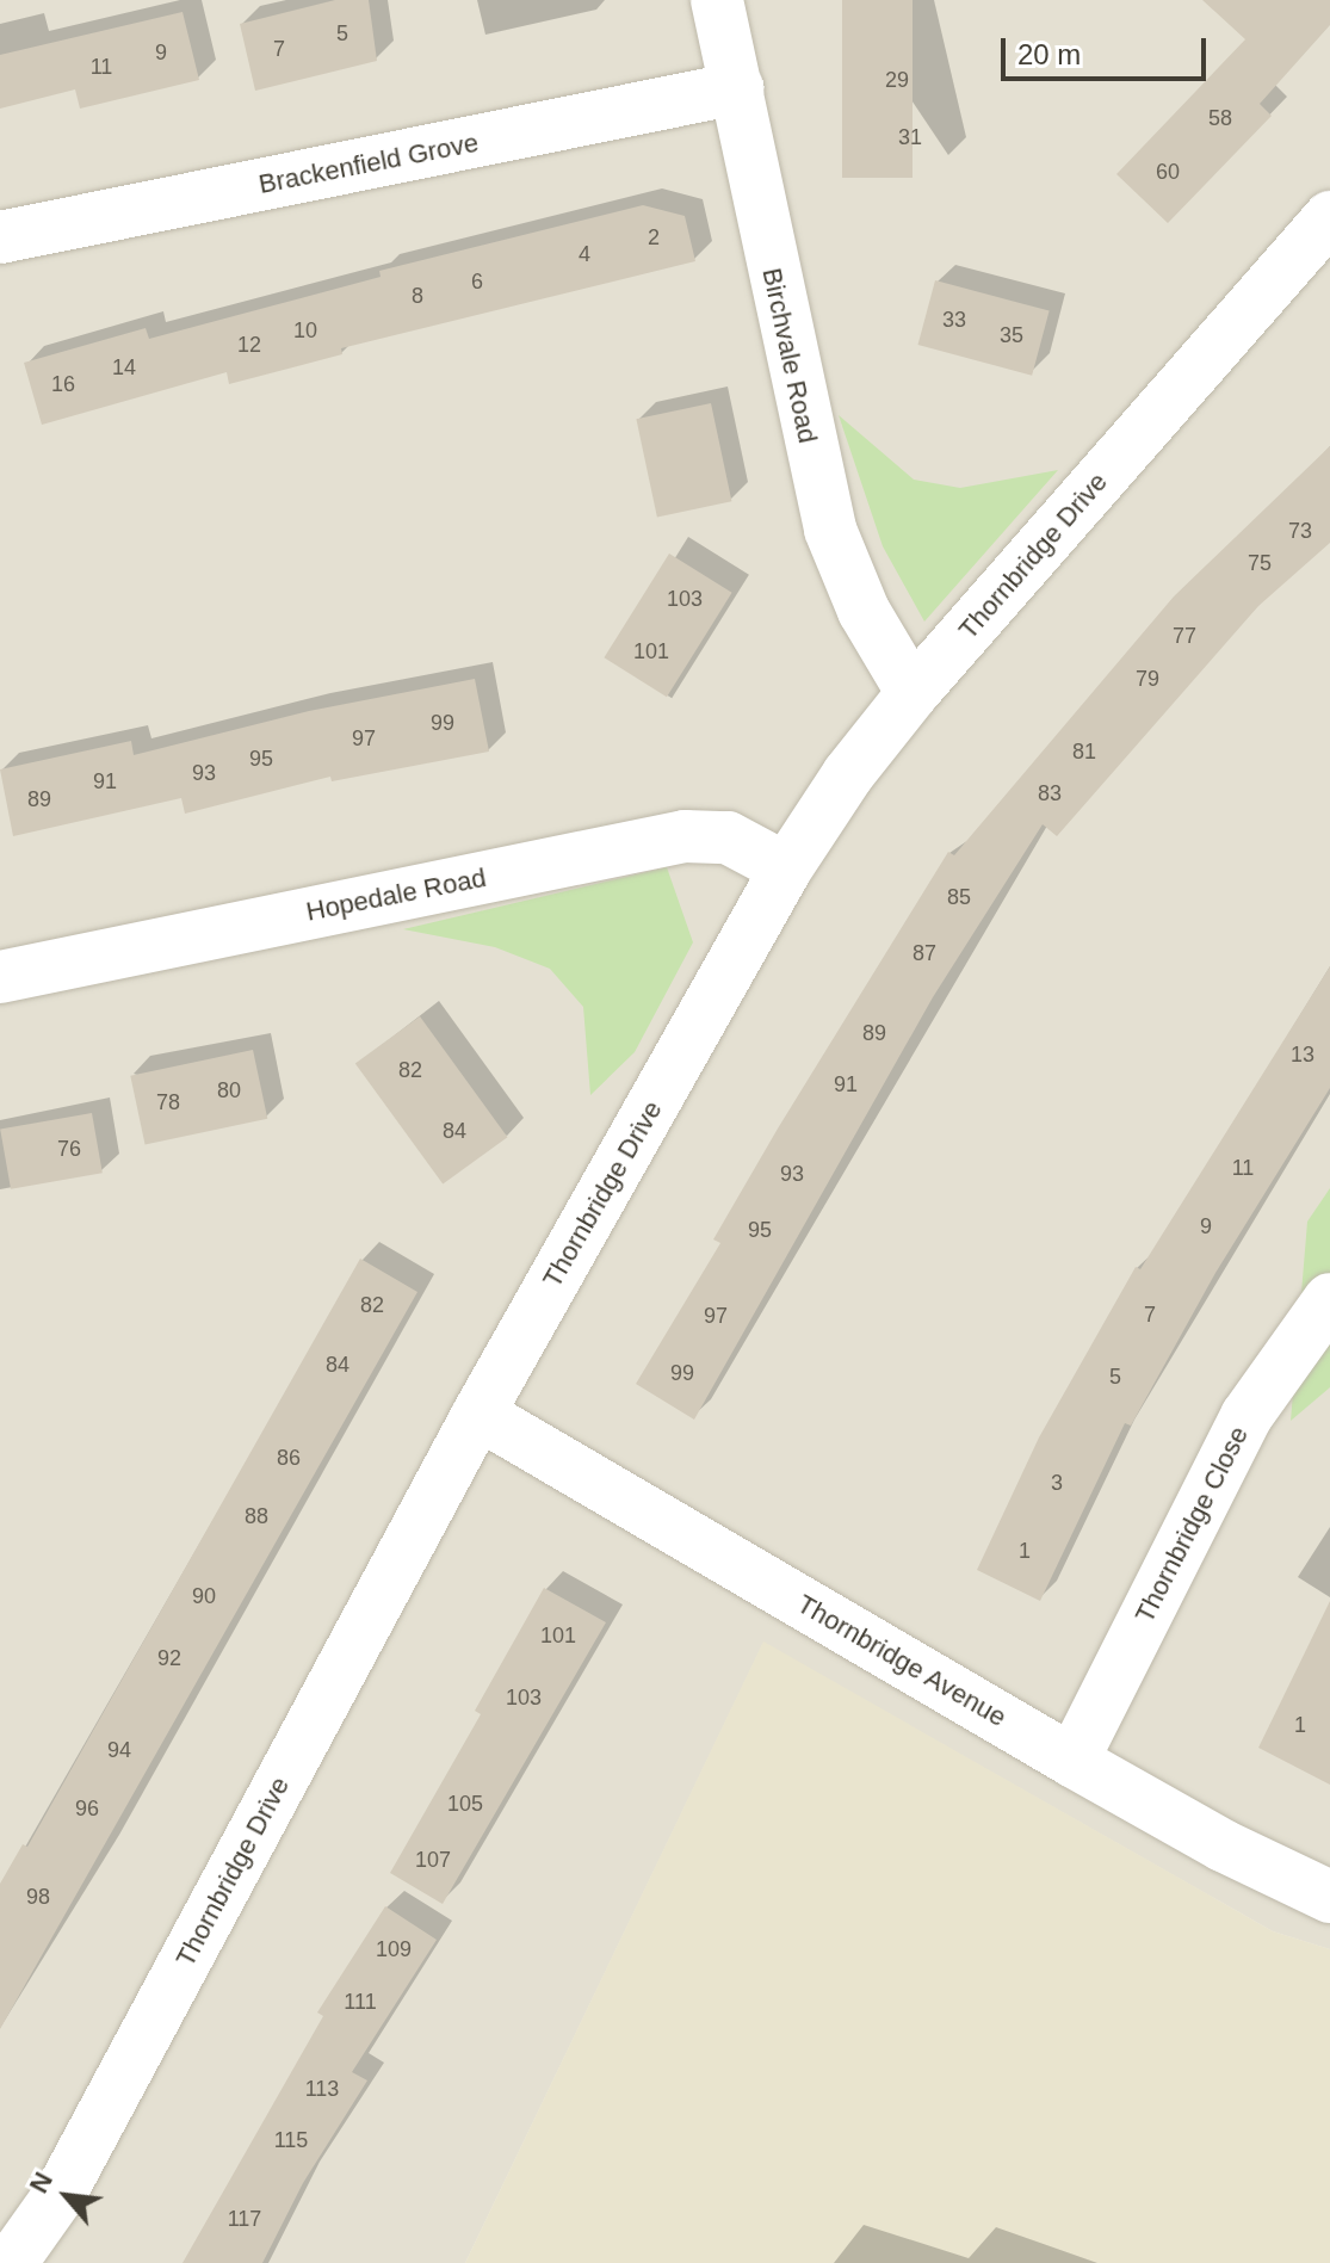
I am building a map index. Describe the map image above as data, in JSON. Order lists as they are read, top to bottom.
{
  "streets": {
    "street": [
      "Brackenfield Grove",
      "Birchvale Road",
      "Thornbridge Drive",
      "Hopedale Road",
      "Thornbridge Close",
      "Thornbridge Avenue"
    ]
  },
  "crossings": [
    ["Brackenfield Grove", "Birchvale Road"],
    ["Birchvale Road", "Thornbridge Drive"],
    ["Thornbridge Drive", "Hopedale Road"],
    ["Thornbridge Drive", "Thornbridge Avenue"],
    ["Thornbridge Close", "Thornbridge Avenue"]
  ],
  "house_numbers": [
    "5",
    "7",
    "9",
    "11",
    "29",
    "58",
    "31",
    "60",
    "2",
    "4",
    "6",
    "8",
    "33",
    "10",
    "35",
    "12",
    "14",
    "16",
    "73",
    "75",
    "103",
    "77",
    "101",
    "79",
    "99",
    "97",
    "81",
    "95",
    "93",
    "91",
    "83",
    "89",
    "85",
    "87",
    "89",
    "13",
    "82",
    "91",
    "80",
    "78",
    "84",
    "76",
    "11",
    "93",
    "9",
    "95",
    "82",
    "7",
    "97",
    "84",
    "99",
    "5",
    "86",
    "3",
    "88",
    "1",
    "90",
    "101",
    "92",
    "103",
    "1",
    "94",
    "105",
    "96",
    "107",
    "98",
    "109",
    "111",
    "113",
    "115",
    "117"
  ],
  "scale_bar": "20 m",
  "north": "top left"
}
